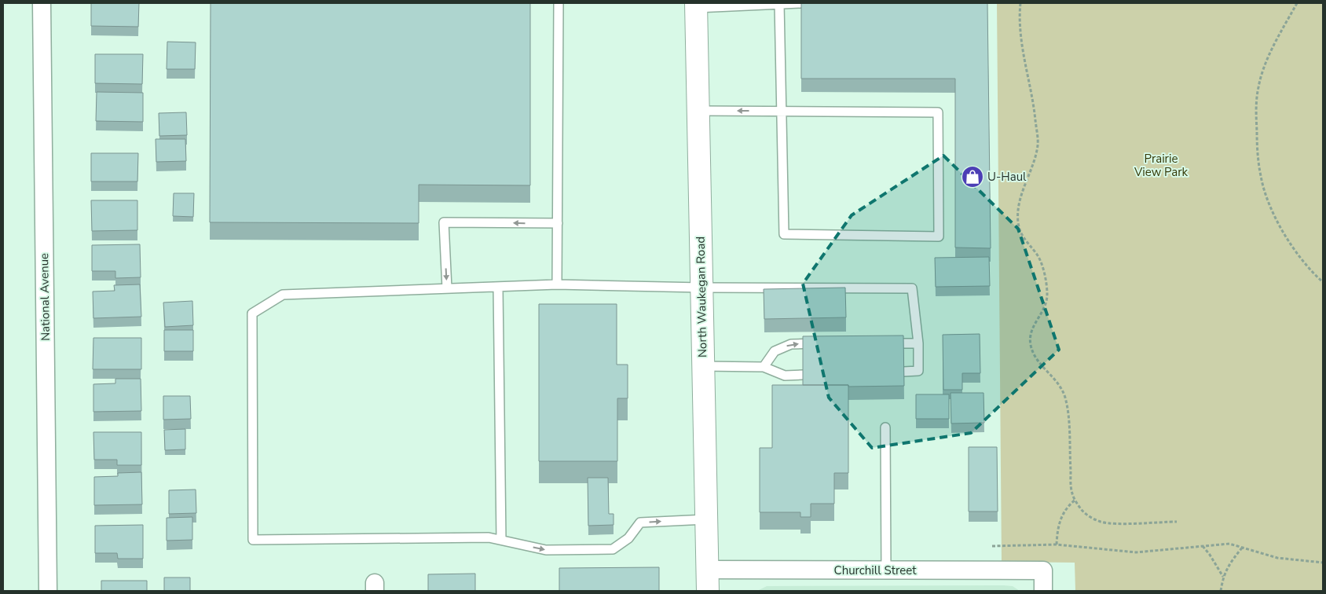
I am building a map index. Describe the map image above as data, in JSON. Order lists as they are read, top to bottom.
{
  "streets": {
    "main road": ["North Waukegan Road"],
    "street": ["National Avenue", "Churchill Street"]
  },
  "crossings": [
    ["North Waukegan Road", "Churchill Street"]
  ],
  "parks": ["Prairie View Park"],
  "places": {
    "shop": ["U-Haul"]
  }
}
